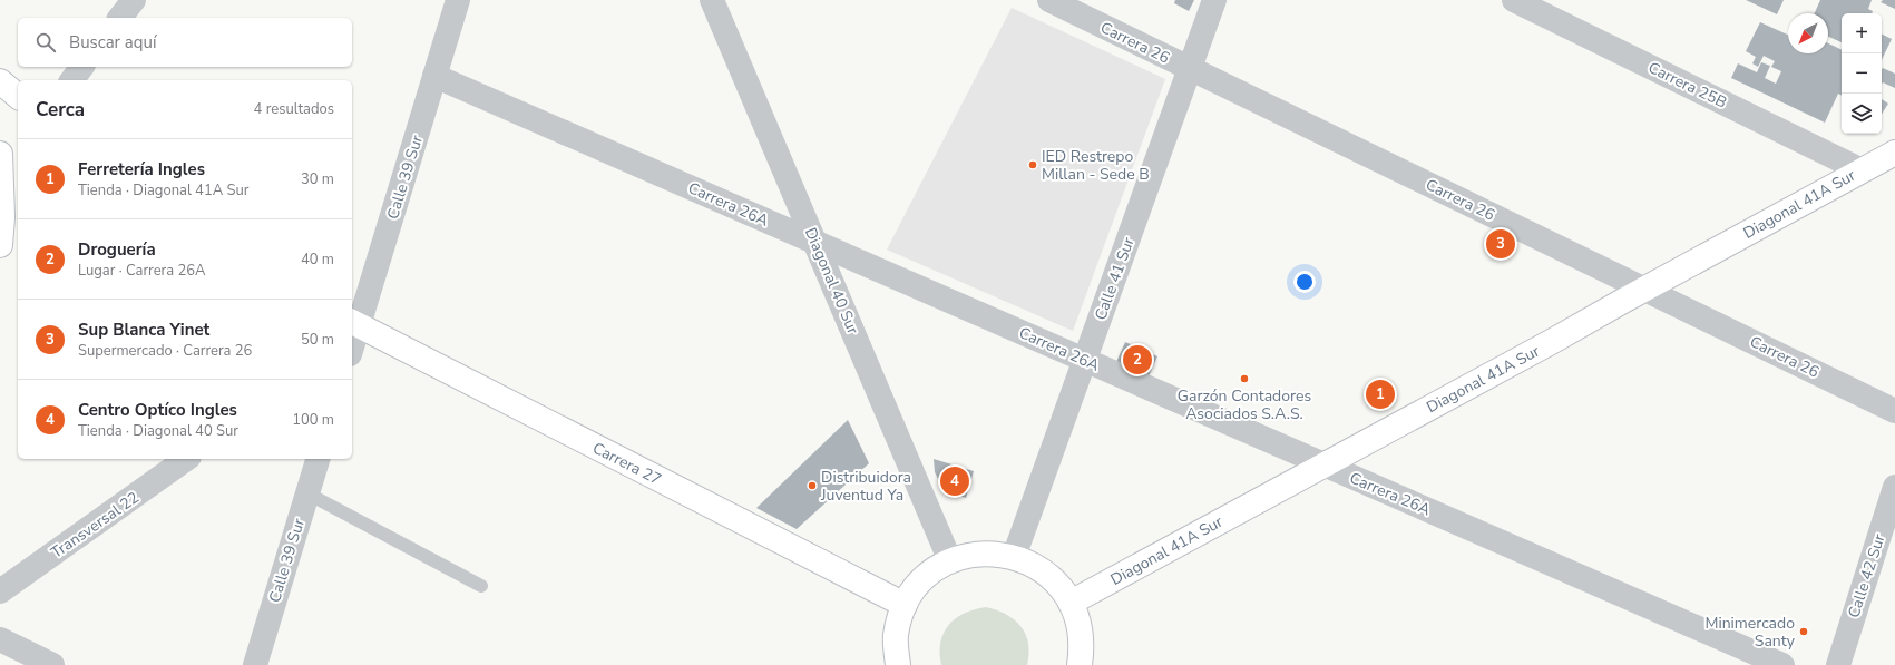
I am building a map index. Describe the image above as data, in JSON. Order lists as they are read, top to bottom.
{
  "streets": {
    "street": [
      "Carrera 26",
      "Carrera 25B",
      "Calle 39 Sur",
      "Carrera 26A",
      "Diagonal 41A Sur",
      "Calle 41 Sur",
      "Diagonal 40 Sur",
      "Carrera 27",
      "Transversal 22",
      "Calle 42 Sur"
    ]
  },
  "crossings": [
    ["Carrera 26", "Diagonal 41A Sur"],
    ["Carrera 26", "Calle 41 Sur"],
    ["Carrera 25B", "Diagonal 41A Sur"],
    ["Calle 39 Sur", "Carrera 26A"],
    ["Calle 39 Sur", "Carrera 27"],
    ["Carrera 26A", "Diagonal 41A Sur"],
    ["Carrera 26A", "Calle 41 Sur"],
    ["Carrera 26A", "Diagonal 40 Sur"]
  ],
  "places": [
    "IED Restrepo Millan - Sede B",
    "Garzón Contadores Asociados S.A.S.",
    "Distribuidora Juventud Ya",
    "Minimercado Santy"
  ],
  "north": "bottom left",
  "page": {
    "map_buttons": ["+", "−"],
    "search": "Buscar aquí",
    "heading": ["Cerca", "4 resultados"],
    "list": [
      {
        "mark": "1",
        "name": "Ferretería Ingles",
        "note": "Tienda · Diagonal 41A Sur",
        "value": "30 m"
      },
      {
        "mark": "2",
        "name": "Droguería",
        "note": "Lugar · Carrera 26A",
        "value": "40 m"
      },
      {
        "mark": "3",
        "name": "Sup Blanca Yinet",
        "note": "Supermercado · Carrera 26",
        "value": "50 m"
      },
      {
        "mark": "4",
        "name": "Centro Optíco Ingles",
        "note": "Tienda · Diagonal 40 Sur",
        "value": "100 m"
      }
    ],
    "pins": [
      "3",
      "2",
      "1",
      "4"
    ]
  }
}
